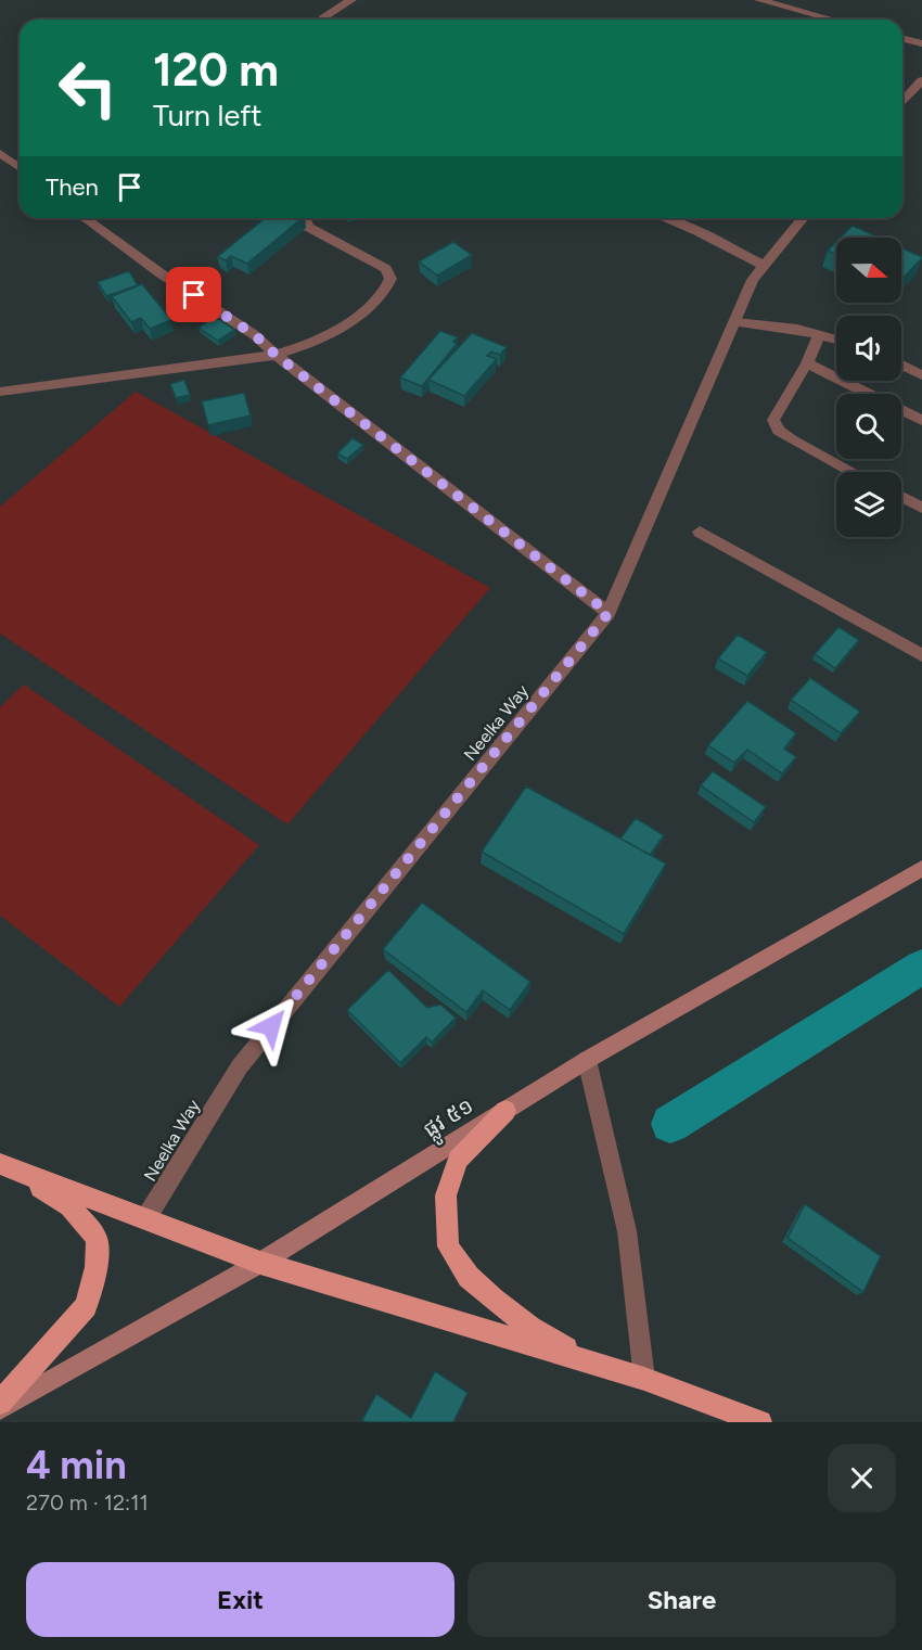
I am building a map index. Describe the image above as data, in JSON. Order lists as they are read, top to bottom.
{
  "streets": {
    "main road": ["ផ្លូវ ៥១"],
    "street": ["Neelka Way"]
  },
  "north": "right",
  "page": {
    "turn": ["120 m", "Turn left"],
    "then": "Then",
    "heading": ["4 min", "270 m · 12:11"],
    "buttons": ["Exit", "Share"]
  }
}
